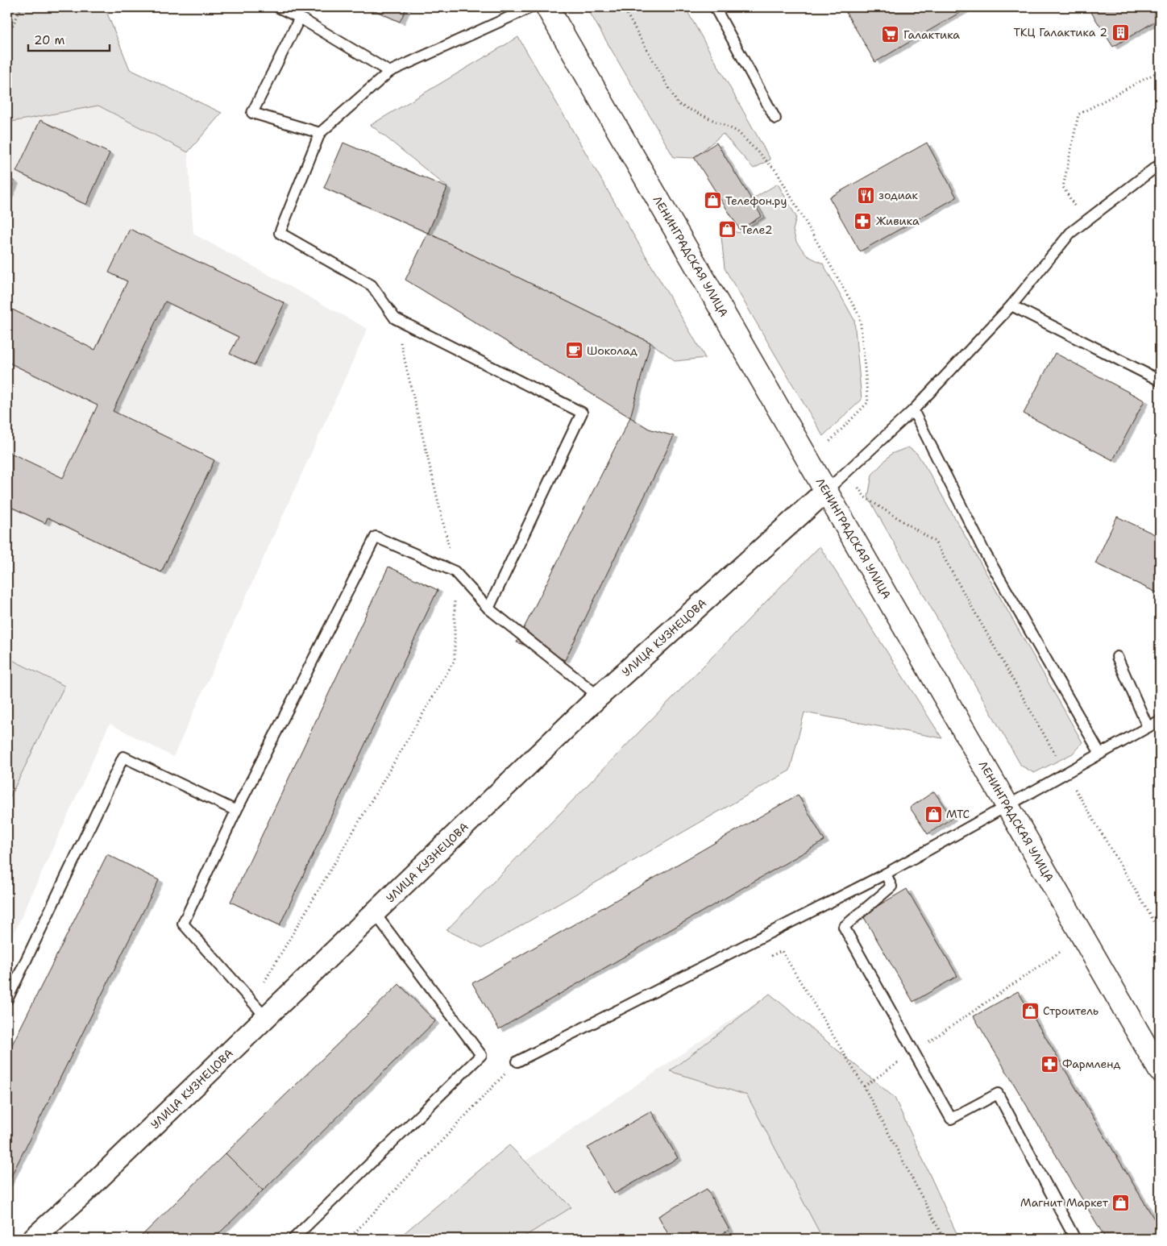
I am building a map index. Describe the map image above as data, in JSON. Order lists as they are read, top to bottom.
{
  "streets": {
    "main road": ["ЛЕНИНГРАДСКАЯ УЛИЦА"],
    "street": ["УЛИЦА КУЗНЕЦОВА"]
  },
  "crossings": [
    ["ЛЕНИНГРАДСКАЯ УЛИЦА", "УЛИЦА КУЗНЕЦОВА"]
  ],
  "places": {
    "building": ["ТКЦ Галактика 2"],
    "supermarket": ["Галактика"],
    "restaurant": ["зодиак"],
    "shop": [
      "Телефон.ру",
      "Теле2",
      "МТС",
      "Строитель",
      "Магнит Маркет"
    ],
    "pharmacy": ["Живика", "Фармленд"],
    "cafe": ["Шоколад"]
  },
  "scale_bar": "20 m"
}
